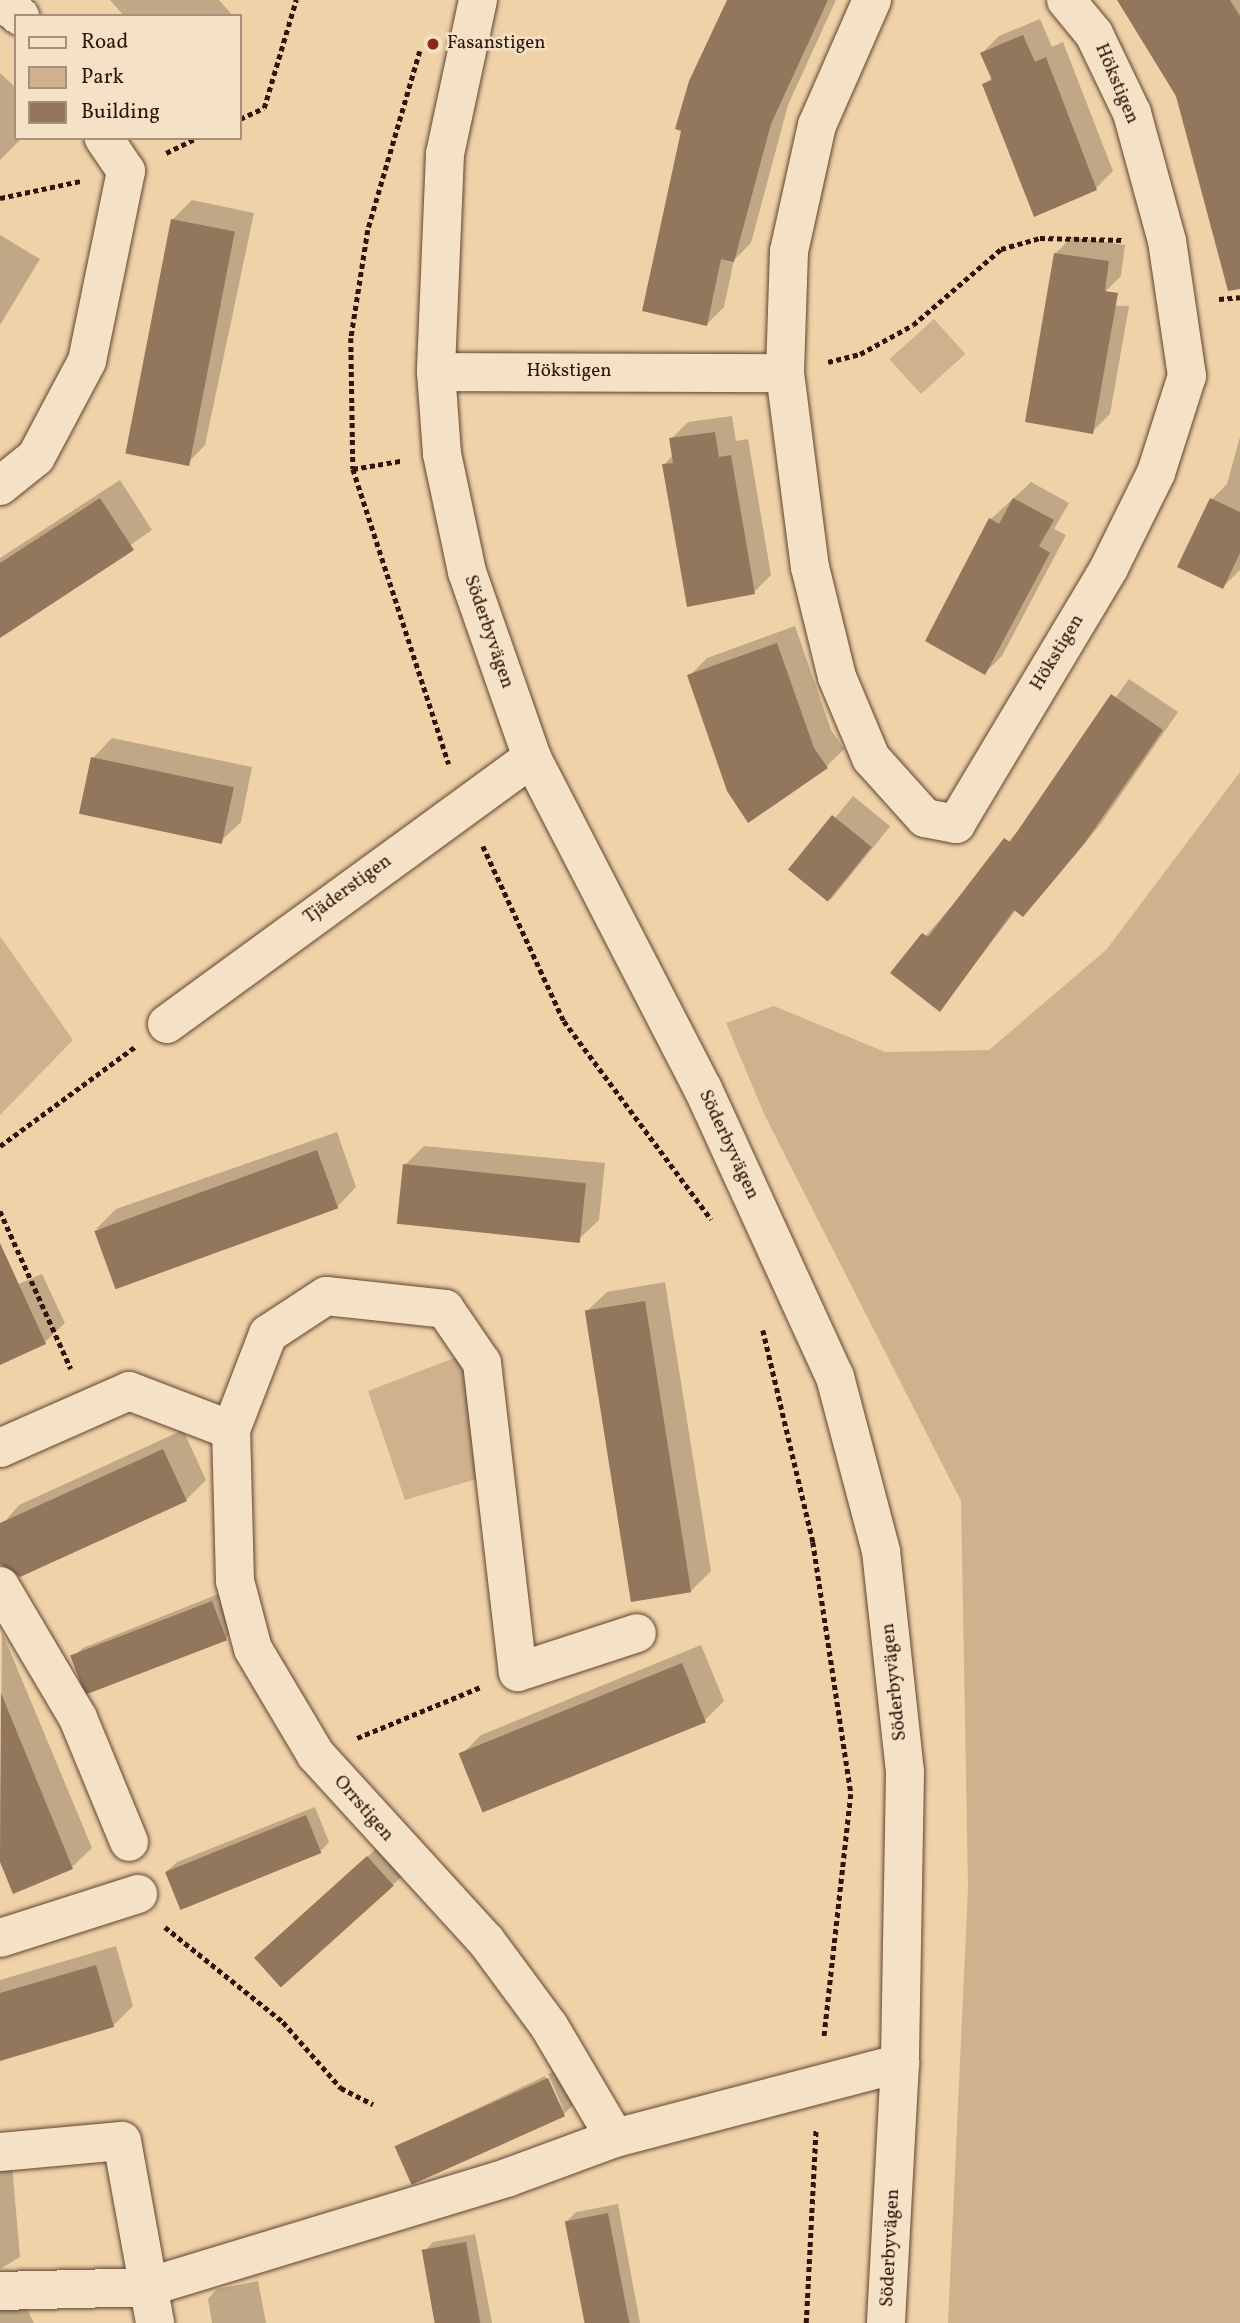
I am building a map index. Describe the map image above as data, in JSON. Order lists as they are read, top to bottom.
{
  "streets": {
    "street": [
      "Hökstigen",
      "Söderbyvägen",
      "Tjäderstigen",
      "Orrstigen"
    ]
  },
  "crossings": [
    ["Hökstigen", "Söderbyvägen"],
    ["Söderbyvägen", "Tjäderstigen"]
  ],
  "places": ["Fasanstigen"],
  "legend": ["Road", "Park", "Building"]
}
